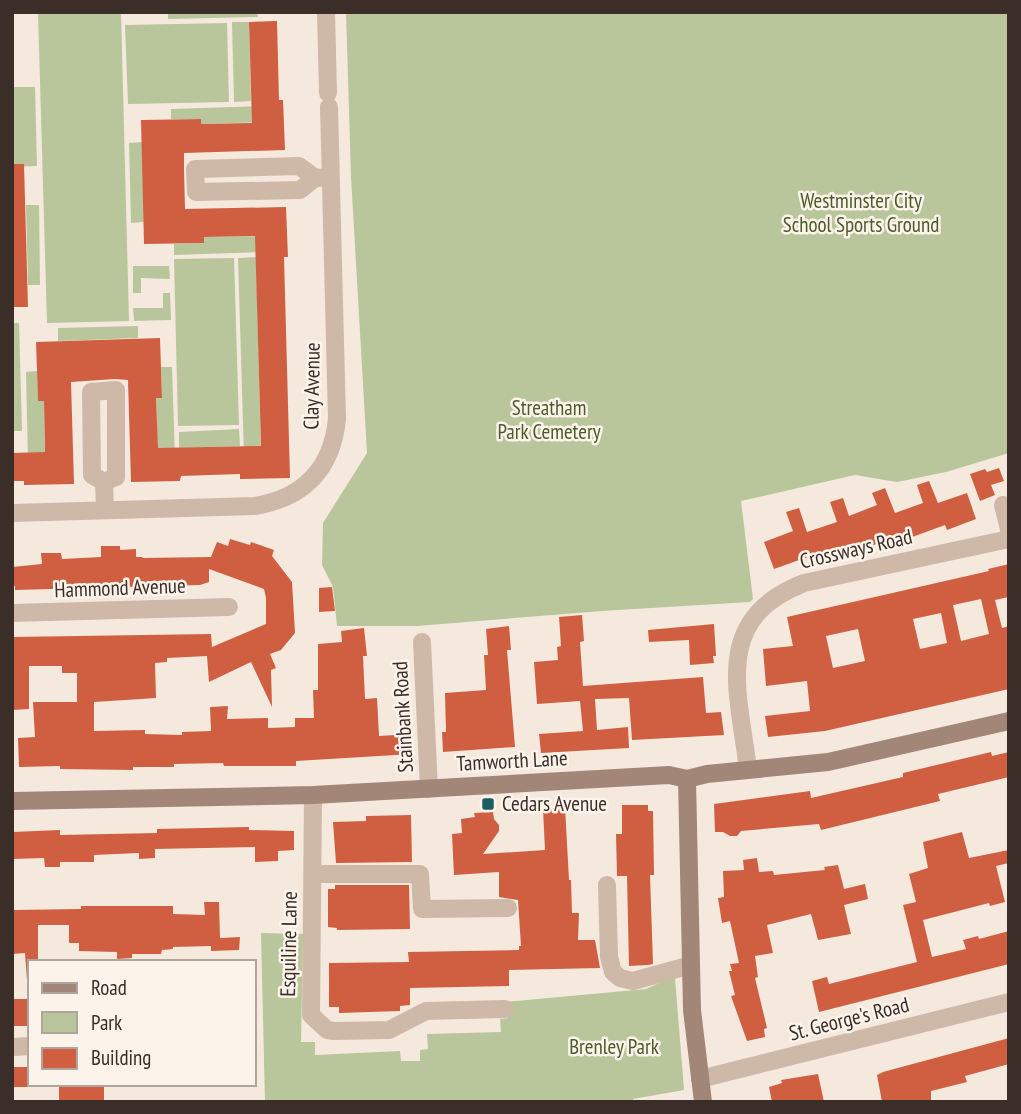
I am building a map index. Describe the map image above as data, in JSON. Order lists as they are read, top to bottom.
{
  "streets": {
    "street": [
      "Clay Avenue",
      "Crossways Road",
      "Hammond Avenue",
      "Stainbank Road",
      "Tamworth Lane",
      "Esquiline Lane",
      "St. George's Road"
    ]
  },
  "crossings": [
    ["Crossways Road", "Tamworth Lane"],
    ["Stainbank Road", "Tamworth Lane"],
    ["Tamworth Lane", "Esquiline Lane"]
  ],
  "parks": ["Westminster City School Sports Ground", "Streatham Park Cemetery", "Brenley Park"],
  "places": {
    "transit": ["Cedars Avenue"]
  },
  "legend": ["Road", "Park", "Building"]
}
